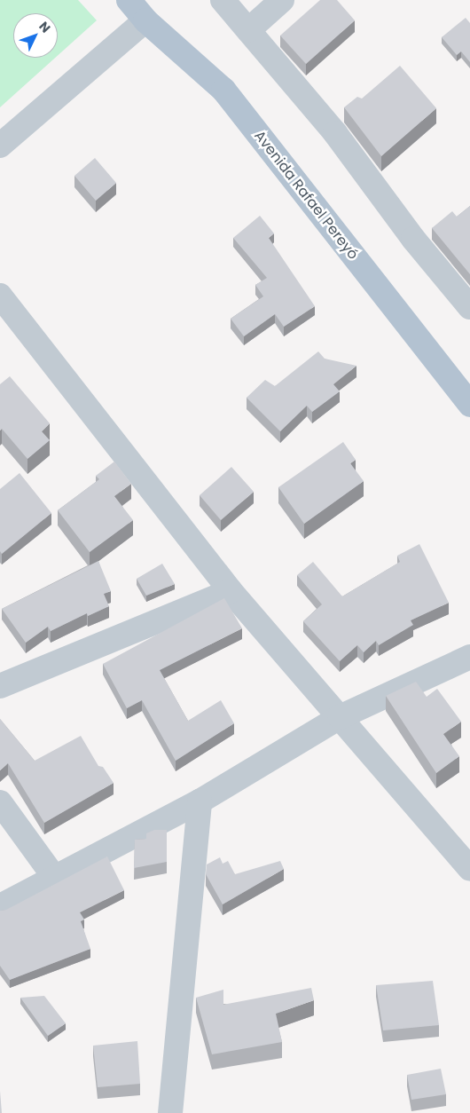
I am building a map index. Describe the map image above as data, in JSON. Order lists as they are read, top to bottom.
{
  "streets": {
    "main road": ["Avenida Rafael Pereyó"]
  },
  "north": "top right"
}
